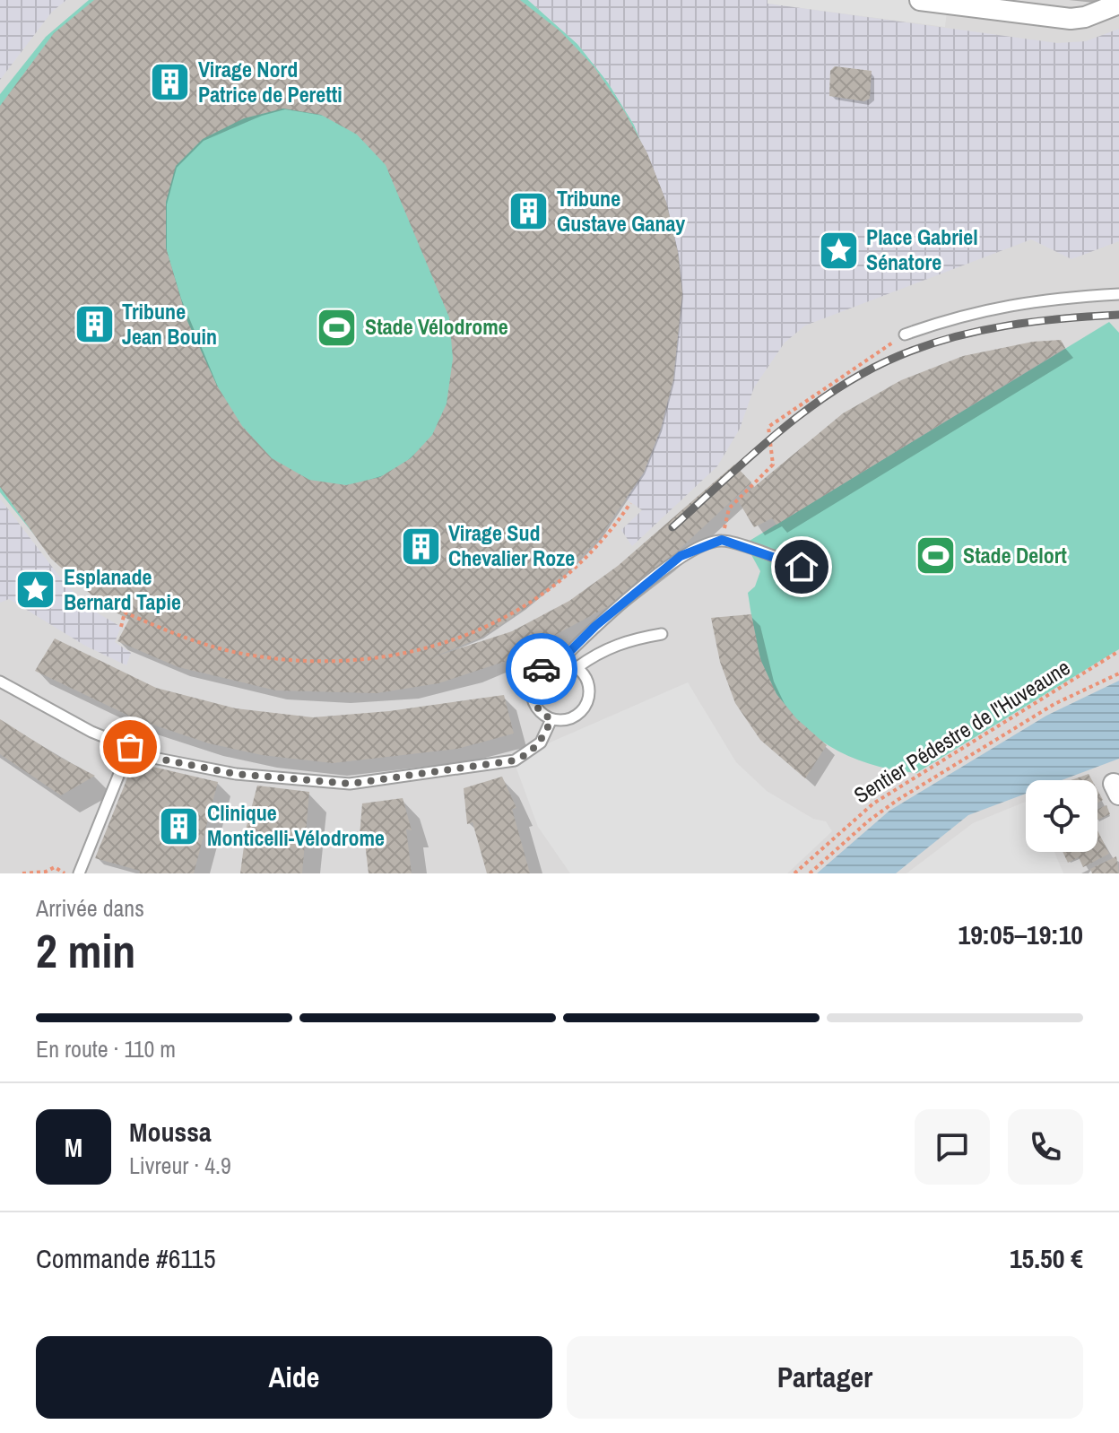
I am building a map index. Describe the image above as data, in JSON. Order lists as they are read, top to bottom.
{
  "streets": {
    "path": ["Sentier Pédestre de l'Huveaune"]
  },
  "places": {
    "building": [
      "Virage Nord Patrice de Peretti",
      "Tribune Gustave Ganay",
      "Tribune Jean Bouin",
      "Virage Sud Chevalier Roze",
      "Clinique Monticelli-Vélodrome"
    ],
    "place": ["Place Gabriel Sénatore", "Esplanade Bernard Tapie"],
    "sports": ["Stade Vélodrome", "Stade Delort"]
  },
  "page": {
    "heading": ["2 min", "Arrivée dans", "19:05–19:10"],
    "panel": [
      "Moussa",
      "Livreur · 4.9",
      "Commande #6115",
      "15.50 €"
    ],
    "bar": "En route · 110 m",
    "round": "M",
    "buttons": ["Aide", "Partager"]
  }
}
